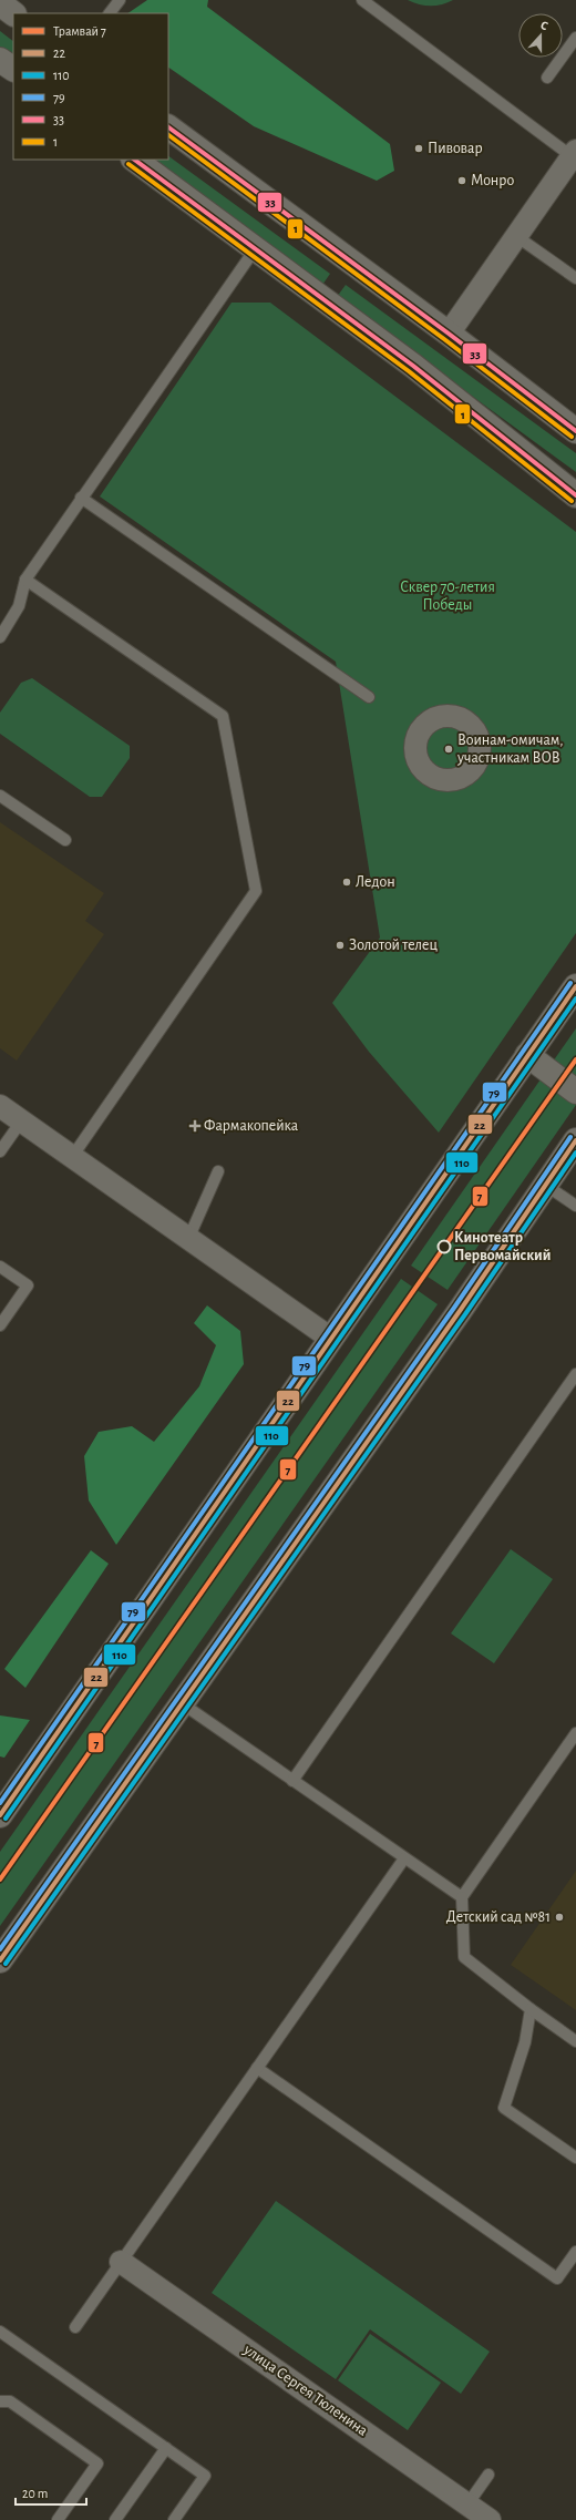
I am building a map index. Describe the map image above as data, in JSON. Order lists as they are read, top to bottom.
{
  "streets": {
    "street": ["улица Сергея Тюленина"]
  },
  "parks": ["Сквер 70-летия Победы"],
  "places": {
    "other": [
      "Пивовар",
      "Монро",
      "Воинам-омичам, участникам ВОВ",
      "Ледон",
      "Золотой телец",
      "Кинотеатр Первомайский",
      "Детский сад №81"
    ],
    "health": ["Фармакопейка"]
  },
  "lines": [
    "transit line 33",
    "transit line 1",
    "transit line 79",
    "transit line 22",
    "transit line 110",
    "tram line 7"
  ],
  "legend": [
    "Трамвай 7",
    "22",
    "110",
    "79",
    "33",
    "1"
  ],
  "scale_bar": "20 m",
  "north": "top"
}
